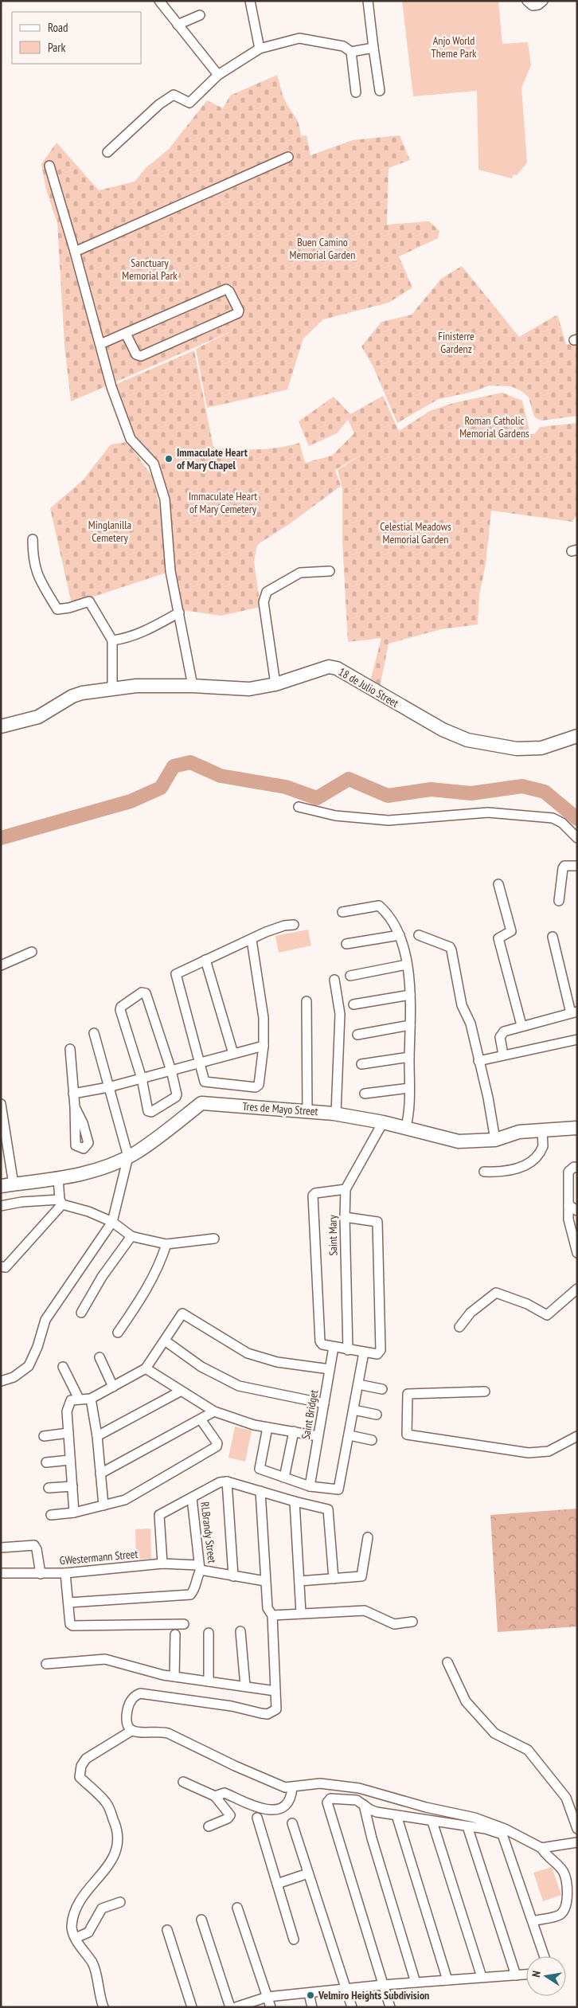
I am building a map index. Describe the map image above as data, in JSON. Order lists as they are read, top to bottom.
{
  "streets": {
    "street": [
      "18 de Julio Street",
      "Tres de Mayo Street",
      "Saint Mary",
      "Saint Bridget",
      "RLBrandy Street",
      "GWestermann Street"
    ]
  },
  "crossings": [
    ["Tres de Mayo Street", "Saint Mary"],
    ["RLBrandy Street", "GWestermann Street"]
  ],
  "parks": [
    "Anjo World Theme Park",
    "Buen Camino Memorial Garden",
    "Sanctuary Memorial Park",
    "Finisterre Gardenz",
    "Roman Catholic Memorial Gardens",
    "Immaculate Heart of Mary Cemetery",
    "Minglanilla Cemetery",
    "Celestial Meadows Memorial Garden"
  ],
  "places": ["Immaculate Heart of Mary Chapel", "Velmiro Heights Subdivision"],
  "legend": ["Road", "Park"],
  "north": "left"
}
